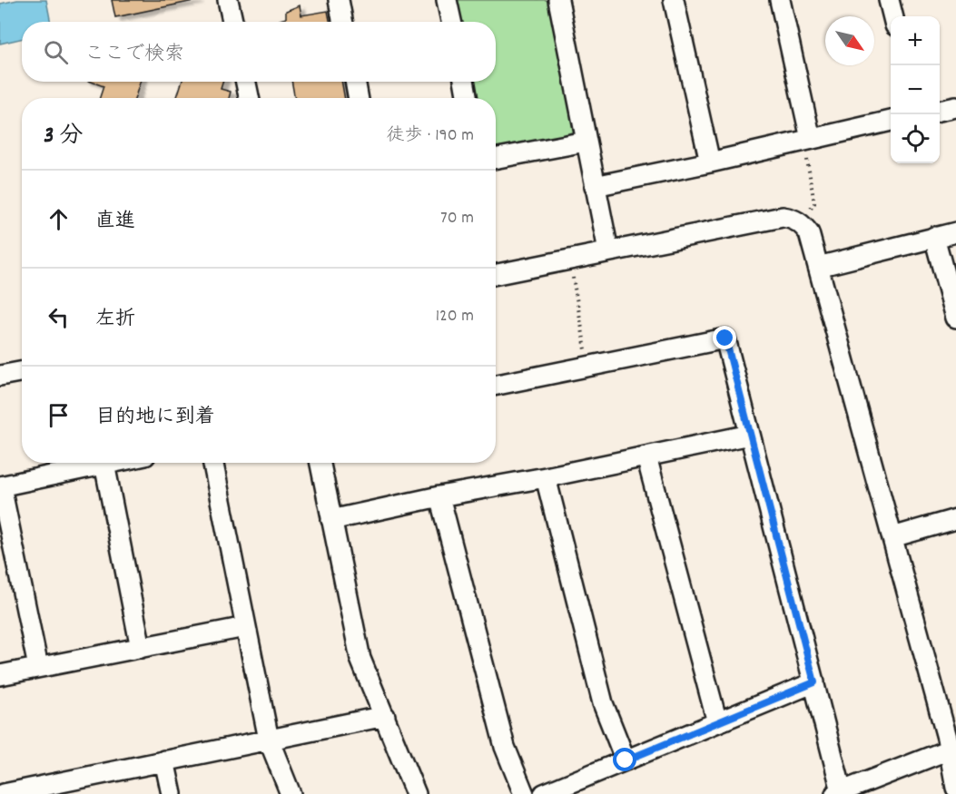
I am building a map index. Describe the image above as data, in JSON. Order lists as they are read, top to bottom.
{
  "north": "bottom right",
  "page": {
    "map_buttons": ["+", "−"],
    "search": "ここで検索",
    "heading": ["3 分", "徒歩 · 190 m"],
    "list": [
      ["直進", "70 m"],
      ["左折", "120 m"],
      "目的地に到着"
    ]
  }
}
